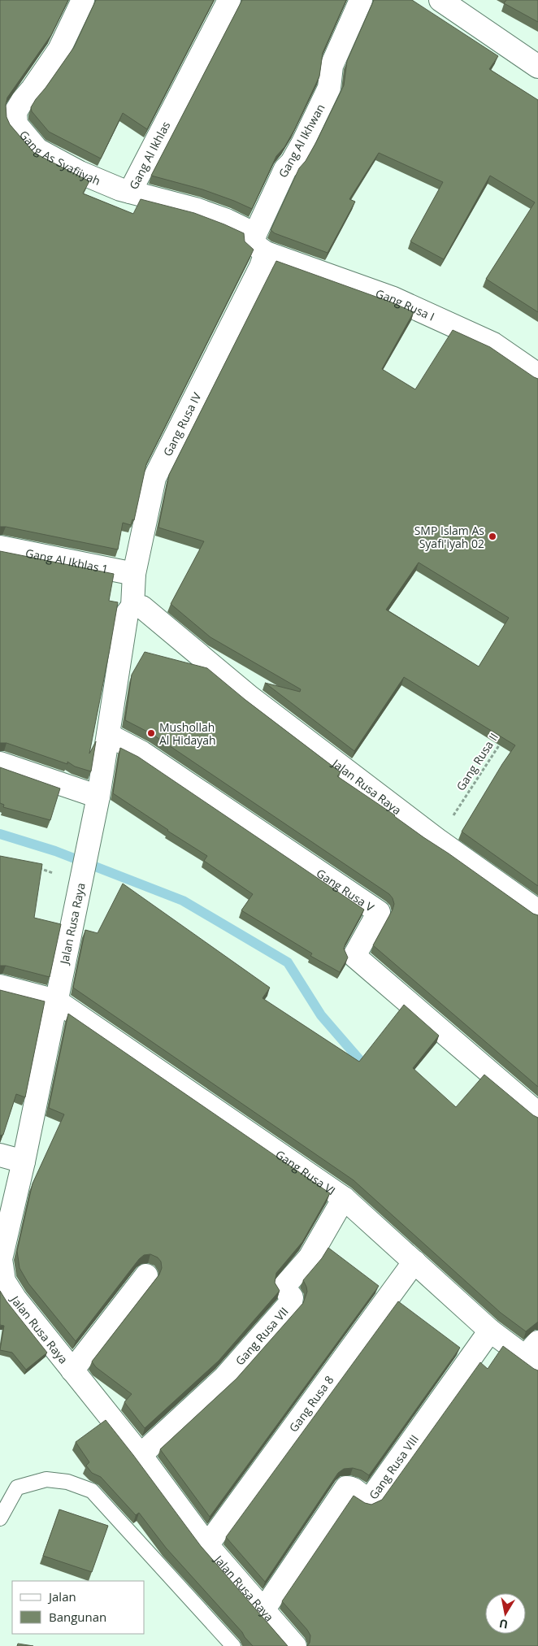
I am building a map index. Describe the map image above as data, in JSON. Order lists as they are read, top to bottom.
{
  "streets": {
    "street": [
      "Gang Al Ikhwan",
      "Gang Al Ikhlas",
      "Gang As Syafiiyah",
      "Gang Rusa I",
      "Gang Rusa IV",
      "Gang Al Ikhlas 1",
      "Jalan Rusa Raya",
      "Gang Rusa V",
      "Gang Rusa VI",
      "Gang Rusa VII",
      "Gang Rusa 8",
      "Gang Rusa VIII"
    ],
    "path": ["Gang Rusa II"]
  },
  "crossings": [
    ["Gang Al Ikhwan", "Gang Al Ikhlas"],
    ["Gang Al Ikhwan", "Gang Rusa I"],
    ["Gang Al Ikhwan", "Gang Rusa IV"],
    ["Gang Al Ikhlas", "Gang As Syafiiyah"],
    ["Gang Al Ikhlas", "Gang Rusa I"],
    ["Gang Al Ikhlas", "Gang Rusa IV"],
    ["Gang Rusa I", "Gang Rusa IV"],
    ["Gang Rusa IV", "Gang Al Ikhlas 1"],
    ["Gang Rusa IV", "Jalan Rusa Raya"],
    ["Gang Rusa II", "Jalan Rusa Raya"],
    ["Jalan Rusa Raya", "Gang Rusa V"],
    ["Jalan Rusa Raya", "Gang Rusa VI"],
    ["Jalan Rusa Raya", "Gang Rusa VII"],
    ["Jalan Rusa Raya", "Gang Rusa 8"],
    ["Jalan Rusa Raya", "Gang Rusa VIII"],
    ["Gang Rusa VI", "Gang Rusa VII"],
    ["Gang Rusa VI", "Gang Rusa 8"],
    ["Gang Rusa VI", "Gang Rusa VIII"]
  ],
  "places": ["SMP Islam As Syafi'iyah 02", "Mushollah Al Hidayah"],
  "legend": ["Jalan", "Bangunan"],
  "north": "bottom"
}
